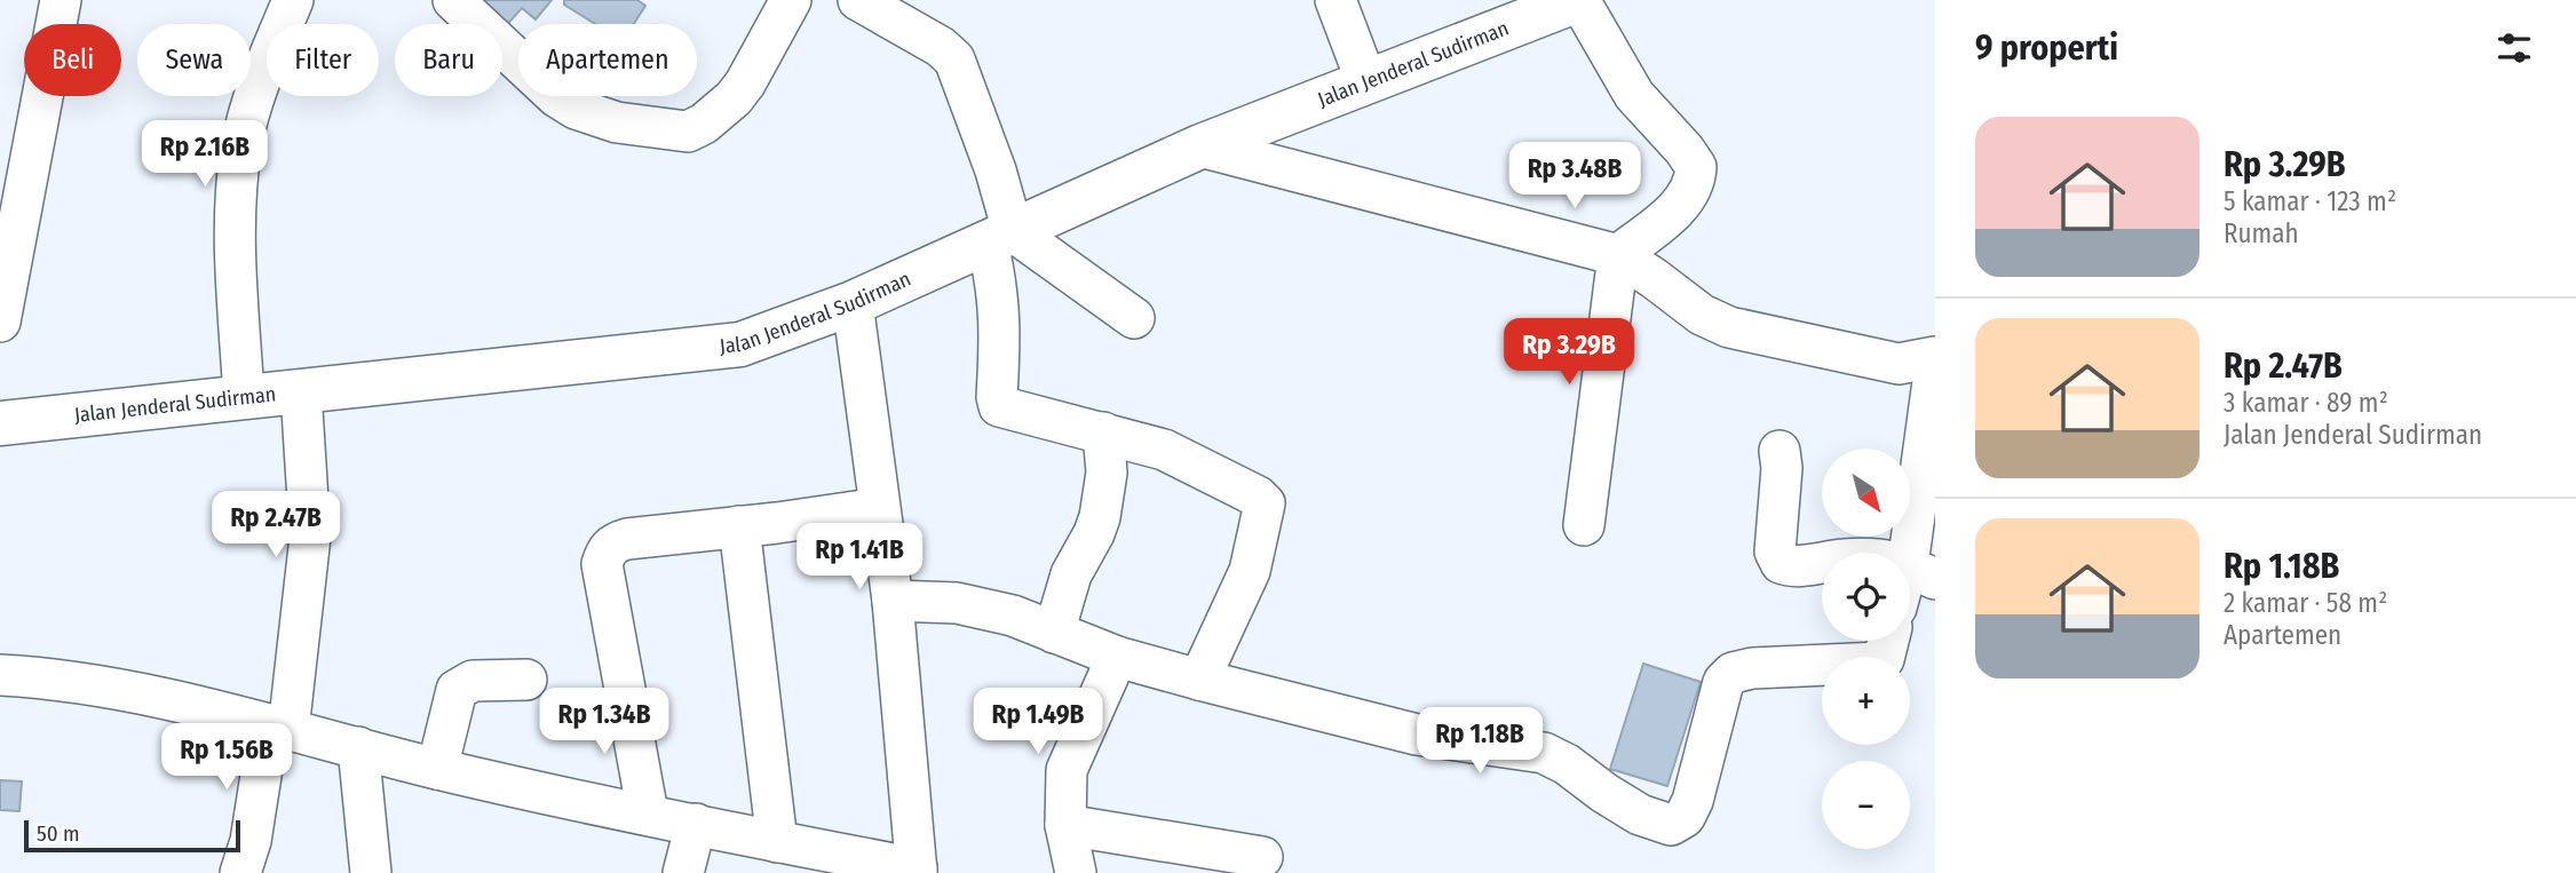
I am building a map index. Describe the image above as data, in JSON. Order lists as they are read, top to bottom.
{
  "streets": {
    "highway": ["Jalan Jenderal Sudirman"]
  },
  "scale_bar": "50 m",
  "north": "bottom right",
  "page": {
    "heading": "9 properti",
    "chip": [
      "Beli",
      "Sewa",
      "Filter",
      "Baru",
      "Apartemen"
    ],
    "list": [
      {
        "name": "Rp 3.29B",
        "note": "5 kamar · 123 m² · Rumah"
      },
      {
        "name": "Rp 2.47B",
        "note": "3 kamar · 89 m² · Jalan Jenderal Sudirman"
      },
      {
        "name": "Rp 1.18B",
        "note": "2 kamar · 58 m² · Apartemen"
      }
    ],
    "price": [
      "Rp 2.16B",
      "Rp 3.48B",
      "Rp 3.29B",
      "Rp 2.47B",
      "Rp 1.41B",
      "Rp 1.34B",
      "Rp 1.49B",
      "Rp 1.18B",
      "Rp 1.56B"
    ],
    "map_buttons": ["+", "−"],
    "scale": "50 m"
  }
}
